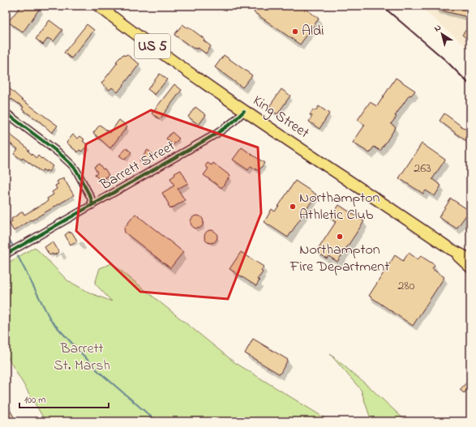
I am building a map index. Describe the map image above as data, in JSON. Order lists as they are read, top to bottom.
{
  "streets": {
    "main road": ["US 5", "King Street"],
    "street": ["Barrett Street"]
  },
  "crossings": [
    ["King Street", "Barrett Street"]
  ],
  "parks": ["Barrett St. Marsh"],
  "places": ["Aldi", "Northampton Athletic Club", "Northampton Fire Department"],
  "house_numbers": ["263", "280"],
  "scale_bar": "100 m",
  "north": "top left"
}
